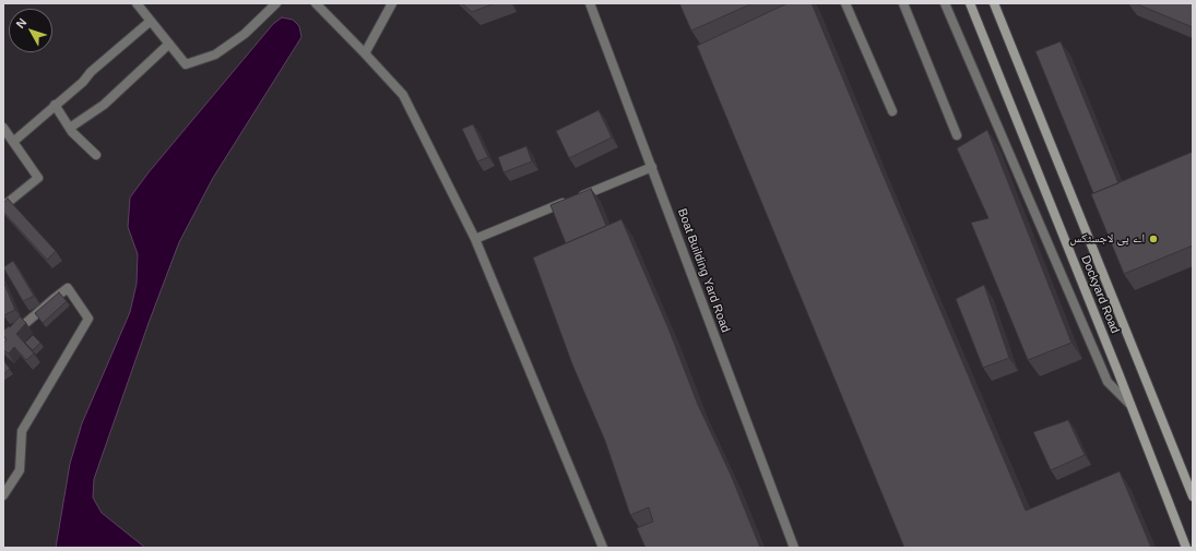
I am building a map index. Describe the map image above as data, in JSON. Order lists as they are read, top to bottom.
{
  "streets": {
    "street": ["Boat Building Yard Road", "Dockyard Road"]
  },
  "places": ["اے پی لاجسٹکس"],
  "north": "top left"
}
